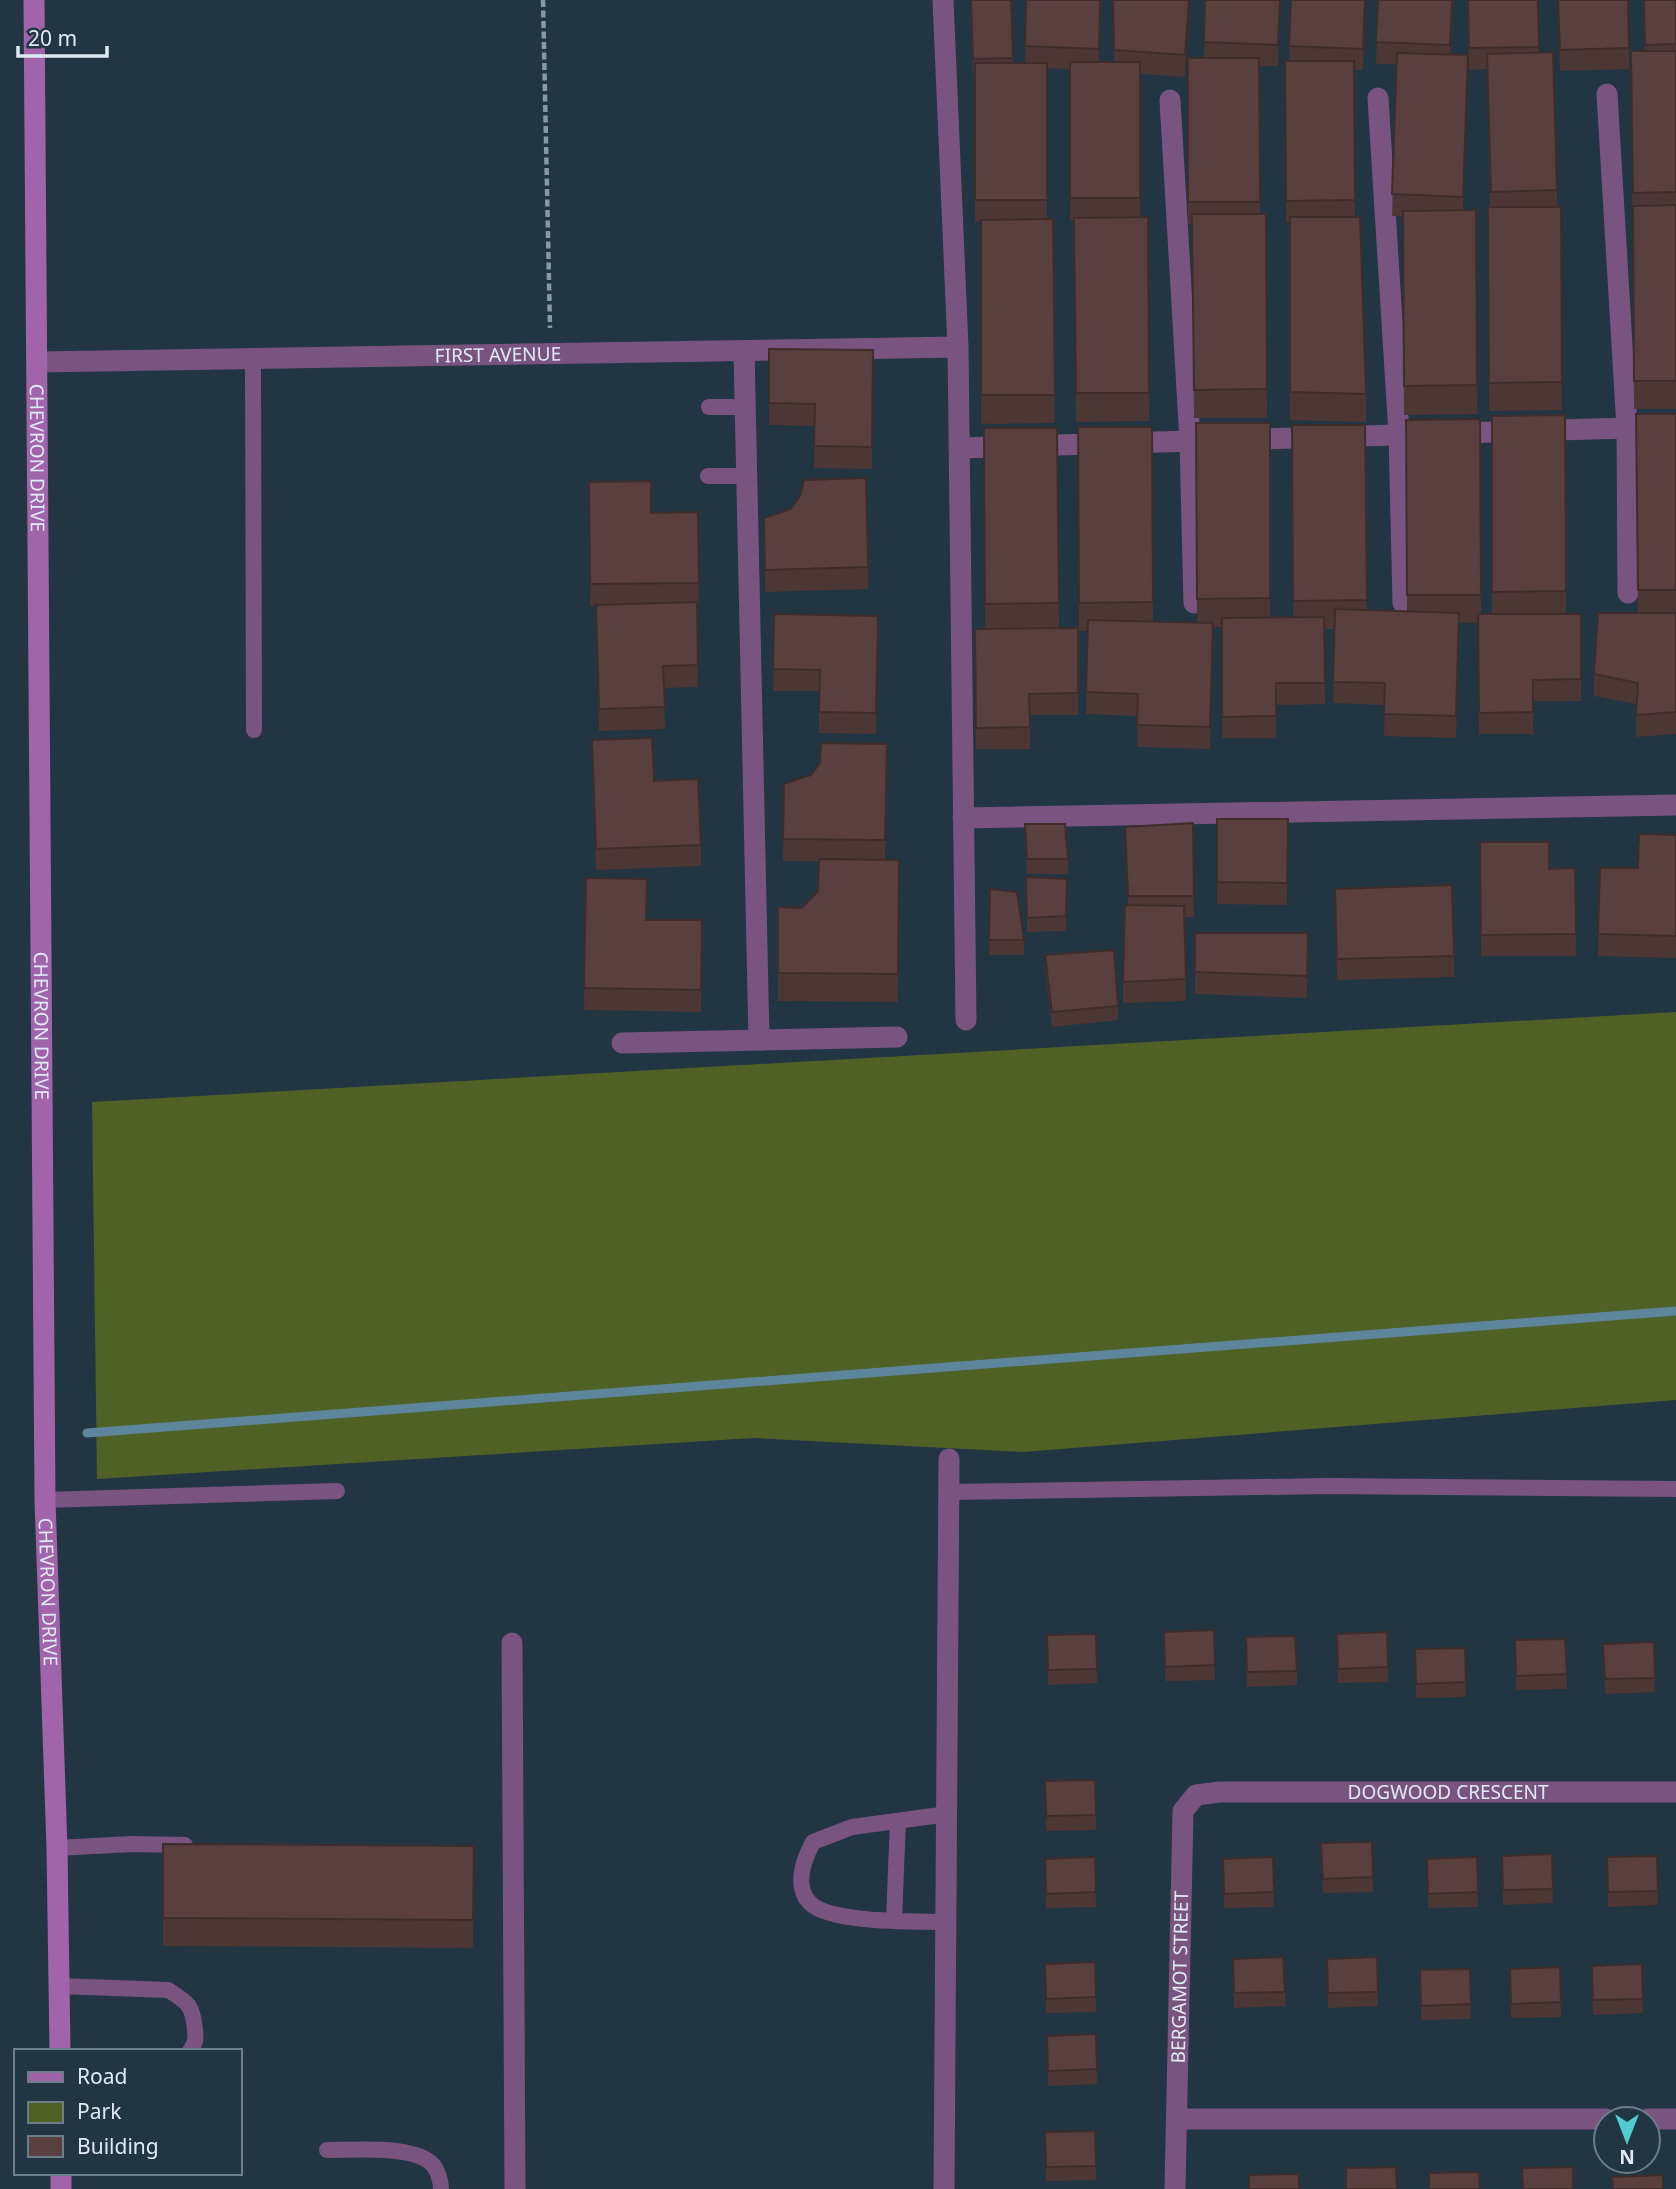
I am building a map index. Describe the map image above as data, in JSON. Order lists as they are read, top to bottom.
{
  "streets": {
    "main road": ["CHEVRON DRIVE"],
    "street": ["FIRST AVENUE", "DOGWOOD CRESCENT", "BERGAMOT STREET"]
  },
  "crossings": [
    ["FIRST AVENUE", "CHEVRON DRIVE"],
    ["DOGWOOD CRESCENT", "BERGAMOT STREET"]
  ],
  "legend": ["Road", "Park", "Building"],
  "scale_bar": "20 m",
  "north": "bottom"
}
